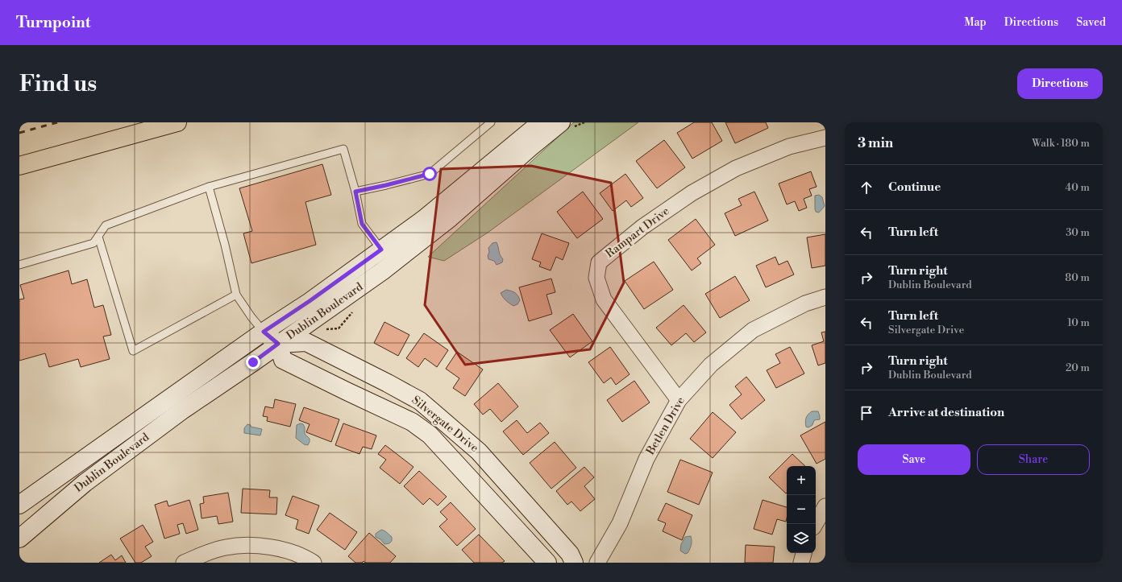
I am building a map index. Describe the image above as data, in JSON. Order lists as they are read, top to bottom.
{
  "streets": {
    "street": [
      "Rampart Drive",
      "Dublin Boulevard",
      "Silvergate Drive",
      "Betlen Drive"
    ]
  },
  "crossings": [
    ["Rampart Drive", "Betlen Drive"],
    ["Dublin Boulevard", "Silvergate Drive"]
  ],
  "page": {
    "header": "Turnpoint",
    "nav": ["Map", "Directions", "Saved"],
    "buttons": [
      "Directions",
      ["Save", "Share"]
    ],
    "title": "Find us",
    "heading": ["3 min", "Walk · 180 m"],
    "list": [
      ["Continue", "40 m"],
      ["Turn left", "30 m"],
      ["Turn right", "Dublin Boulevard", "80 m"],
      ["Turn left", "Silvergate Drive", "10 m"],
      ["Turn right", "Dublin Boulevard", "20 m"],
      "Arrive at destination"
    ],
    "map_buttons": ["+", "−"]
  }
}
